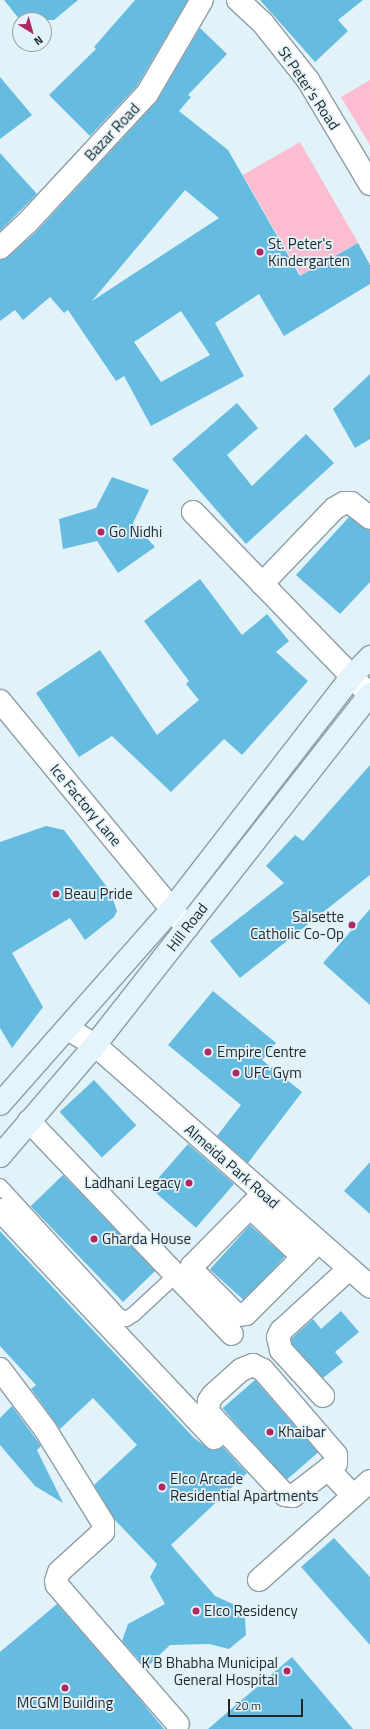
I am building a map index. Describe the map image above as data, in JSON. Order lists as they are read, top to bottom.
{
  "streets": {
    "main road": ["Hill Road"],
    "street": [
      "St Peter's Road",
      "Bazar Road",
      "Ice Factory Lane",
      "Almeida Park Road"
    ]
  },
  "crossings": [
    ["Ice Factory Lane", "Hill Road"],
    ["Hill Road", "Almeida Park Road"]
  ],
  "places": [
    "St. Peter's Kindergarten",
    "Go Nidhi",
    "Beau Pride",
    "Salsette Catholic Co-Op",
    "Empire Centre",
    "UFC Gym",
    "Ladhani Legacy",
    "Gharda House",
    "Khaibar",
    "Elco Arcade Residential Apartments",
    "Elco Residency",
    "K B Bhabha Municipal General Hospital",
    "MCGM Building"
  ],
  "scale_bar": "20 m",
  "north": "bottom right"
}
